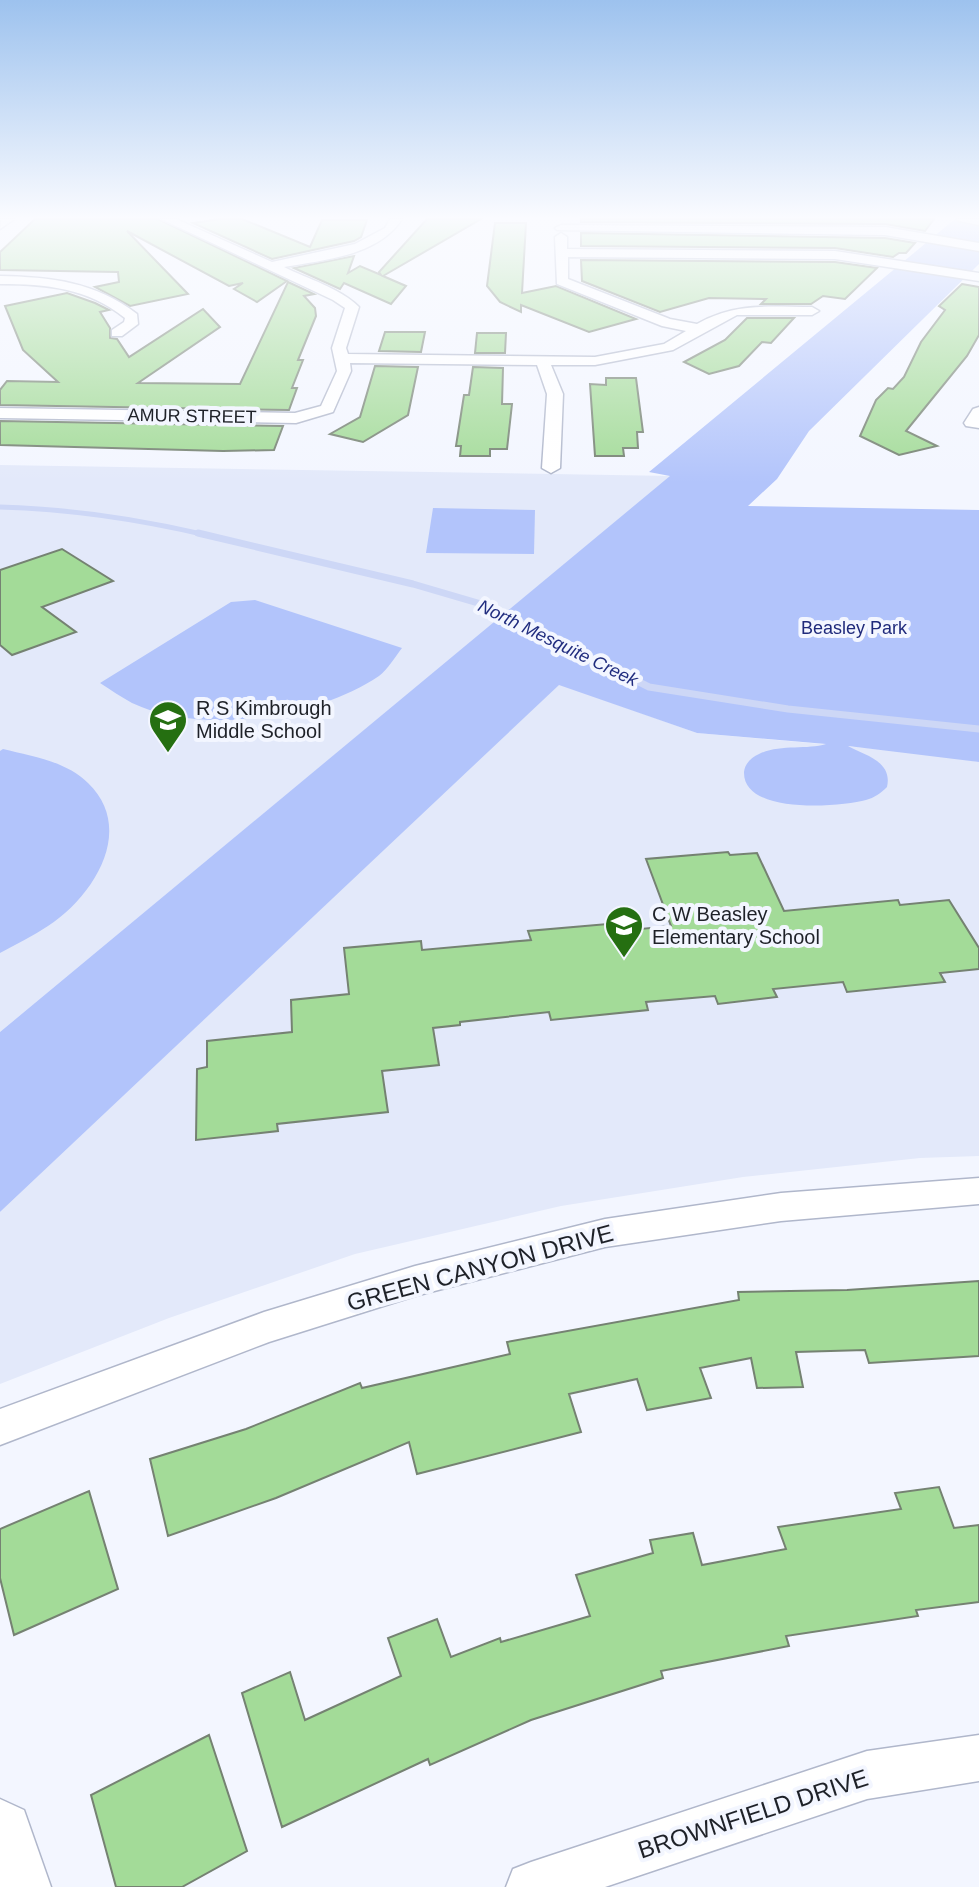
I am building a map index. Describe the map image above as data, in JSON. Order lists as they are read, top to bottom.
{
  "streets": {
    "street": ["AMUR STREET", "GREEN CANYON DRIVE", "BROWNFIELD DRIVE"]
  },
  "water": ["North Mesquite Creek"],
  "parks": ["Beasley Park"],
  "places": {
    "school or university": ["R S Kimbrough Middle School", "C W Beasley Elementary School"]
  }
}
